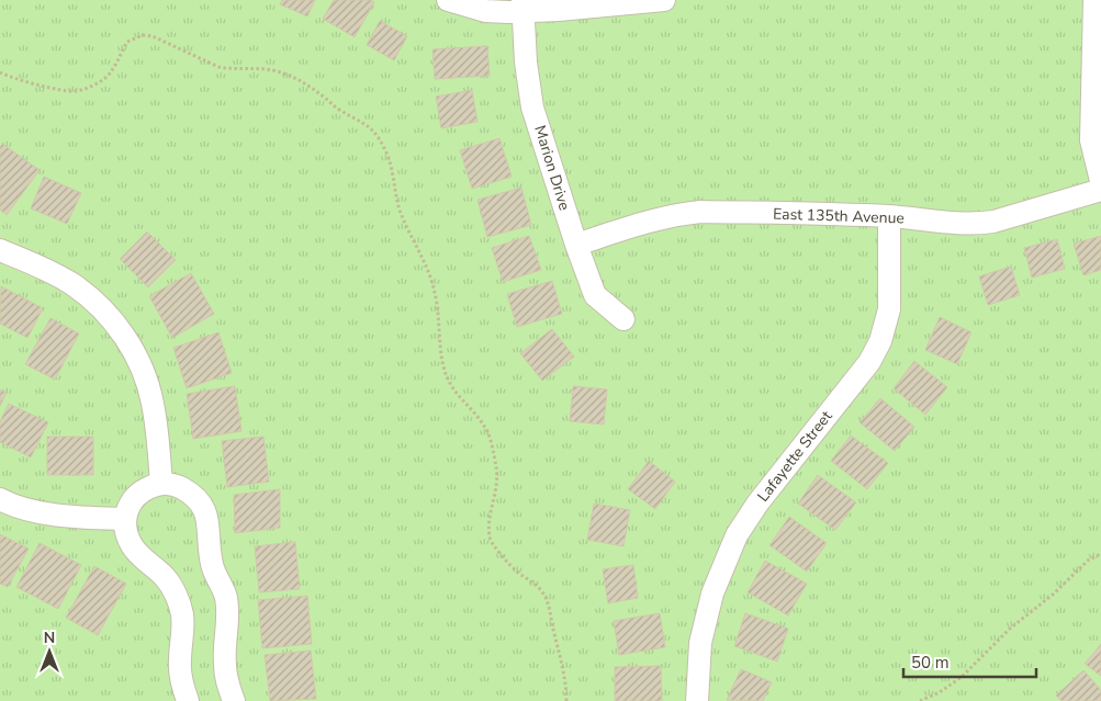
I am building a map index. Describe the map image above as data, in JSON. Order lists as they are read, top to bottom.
{
  "streets": {
    "street": ["Marion Drive", "East 135th Avenue", "Lafayette Street"]
  },
  "crossings": [
    ["Marion Drive", "East 135th Avenue"],
    ["East 135th Avenue", "Lafayette Street"]
  ],
  "scale_bar": "50 m",
  "north": "top"
}
